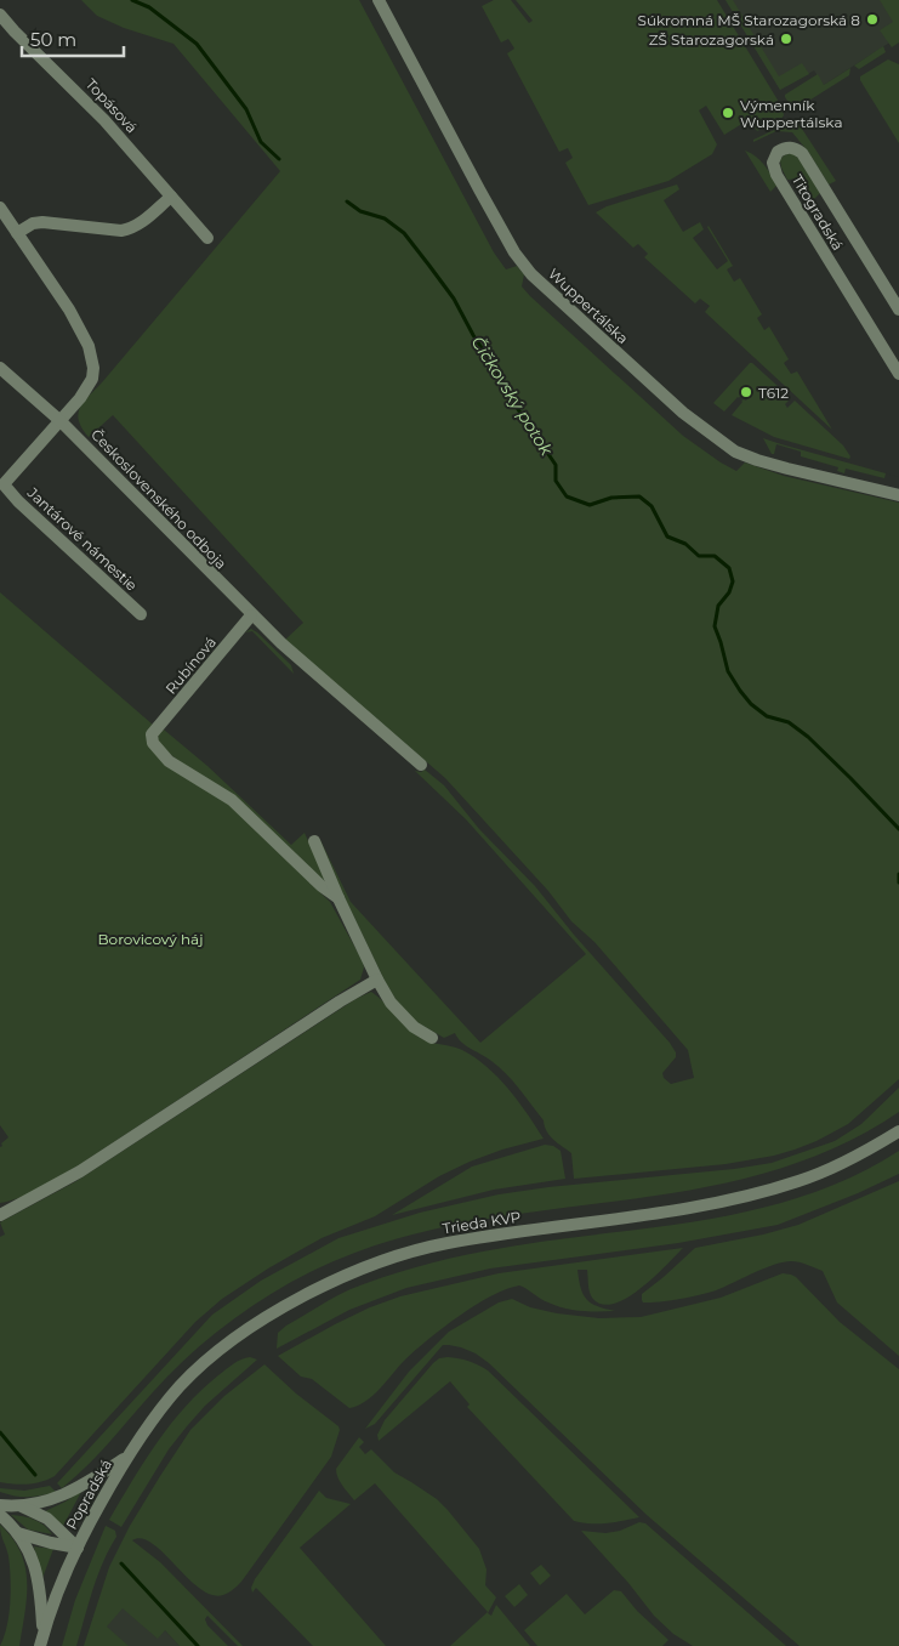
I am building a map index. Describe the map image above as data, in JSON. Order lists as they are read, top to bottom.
{
  "streets": {
    "street": [
      "Topásová",
      "Titogradská",
      "Wuppertálska",
      "Československého odboja",
      "Jantárové námestie",
      "Rubínová",
      "Trieda KVP",
      "Popradská"
    ]
  },
  "crossings": [
    ["Československého odboja", "Jantárové námestie"],
    ["Československého odboja", "Rubínová"],
    ["Trieda KVP", "Popradská"]
  ],
  "water": ["Čičkovský potok"],
  "parks": ["Borovicový háj"],
  "places": [
    "Súkromná MŠ Starozagorská 8",
    "ZŠ Starozagorská",
    "Výmenník Wuppertálska",
    "T612"
  ],
  "scale_bar": "50 m"
}
